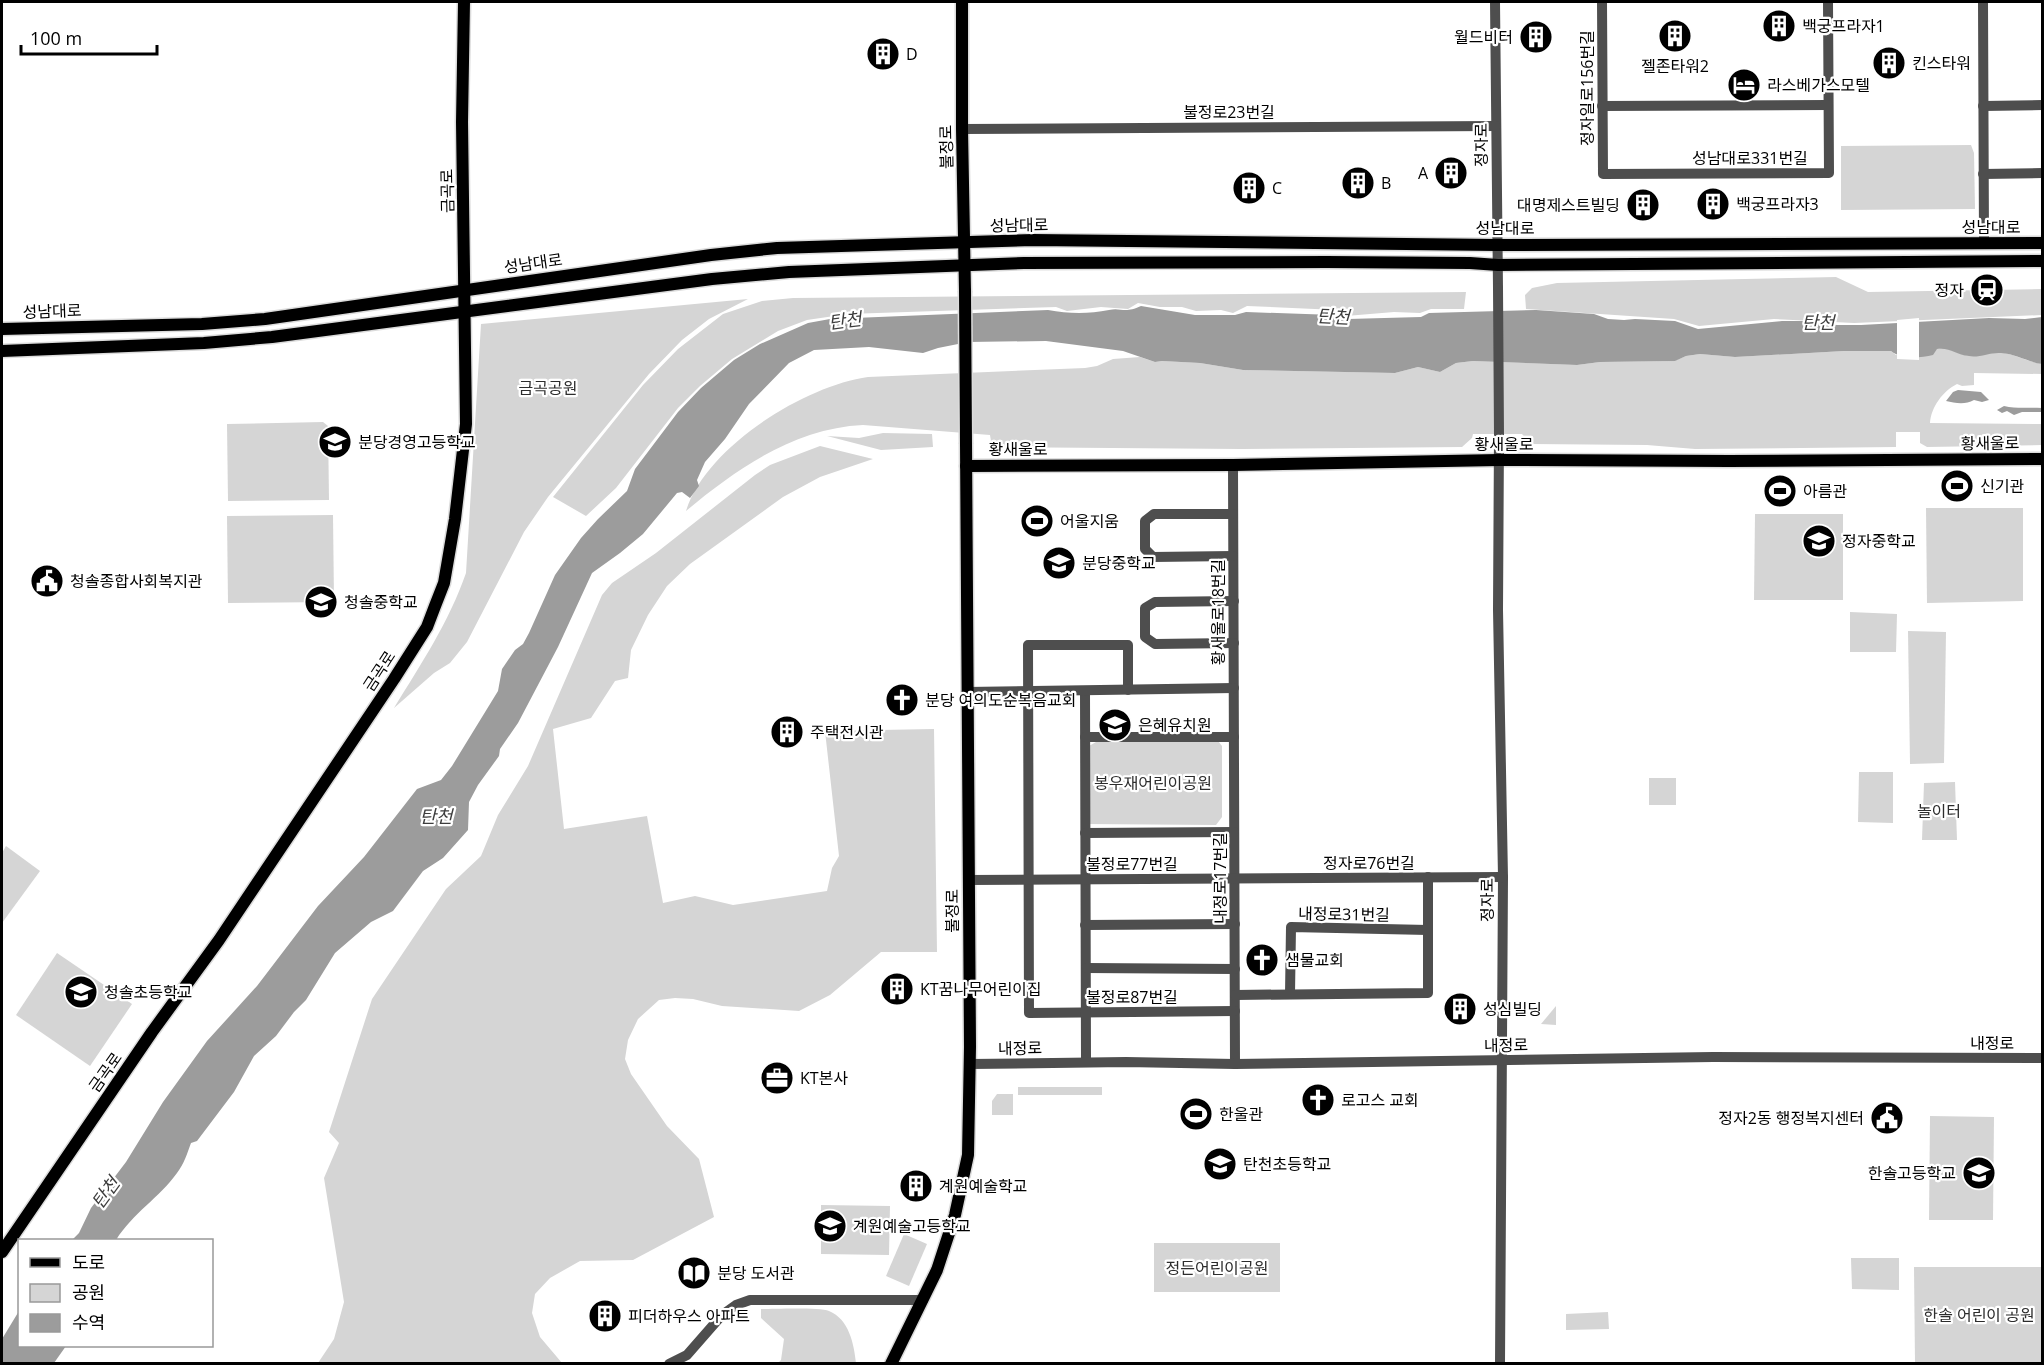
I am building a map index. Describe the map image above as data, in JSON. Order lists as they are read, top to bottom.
{
  "streets": {
    "main road": [
      "불정로",
      "금곡로",
      "성남대로",
      "황새울로"
    ],
    "street": [
      "정자일로156번길",
      "불정로23번길",
      "정자로",
      "성남대로331번길",
      "황새울로18번길",
      "정자로76번길",
      "불정로77번길",
      "내정로17번길",
      "내정로31번길",
      "불정로87번길",
      "내정로"
    ]
  },
  "crossings": [
    ["정자일로156번길", "성남대로331번길"],
    ["불정로23번길", "정자로"],
    ["불정로23번길", "불정로"],
    ["정자로", "성남대로"],
    ["정자로", "황새울로"],
    ["정자로", "정자로76번길"],
    ["정자로", "내정로"],
    ["불정로", "성남대로"],
    ["불정로", "황새울로"],
    ["불정로", "불정로77번길"],
    ["불정로", "내정로"],
    ["금곡로", "성남대로"],
    ["황새울로", "황새울로18번길"],
    ["황새울로18번길", "내정로17번길"],
    ["정자로76번길", "불정로77번길"],
    ["정자로76번길", "내정로17번길"],
    ["불정로77번길", "내정로17번길"],
    ["불정로77번길", "불정로87번길"],
    ["내정로17번길", "불정로87번길"],
    ["내정로17번길", "내정로"]
  ],
  "water": ["탄천"],
  "parks": [
    "금곡공원",
    "봉우재어린이공원",
    "놀이터",
    "정든어린이공원",
    "한솔 어린이 공원"
  ],
  "places": {
    "building": [
      "백궁프라자1",
      "젤존타워2",
      "월드비터",
      "D",
      "킨스타워",
      "A",
      "B",
      "C",
      "백궁프라자3",
      "대명제스트빌딩",
      "주택전시관",
      "KT꿈나무어린이집",
      "성심빌딩",
      "계원예술학교",
      "피더하우스 아파트"
    ],
    "hotel": ["라스베가스모텔"],
    "station": ["정자"],
    "school or university": [
      "분당경영고등학교",
      "정자중학교",
      "분당중학교",
      "청솔중학교",
      "은혜유치원",
      "청솔초등학교",
      "탄천초등학교",
      "한솔고등학교",
      "계원예술고등학교"
    ],
    "sports": [
      "신기관",
      "아름관",
      "어울지움",
      "한울관"
    ],
    "public building": ["청솔종합사회복지관", "정자2동 행정복지센터"],
    "church": ["분당 여의도순복음교회", "샘물교회", "로고스 교회"],
    "office": ["KT본사"],
    "library": ["분당 도서관"]
  },
  "legend": ["도로", "공원", "수역"],
  "scale_bar": "100 m"
}
